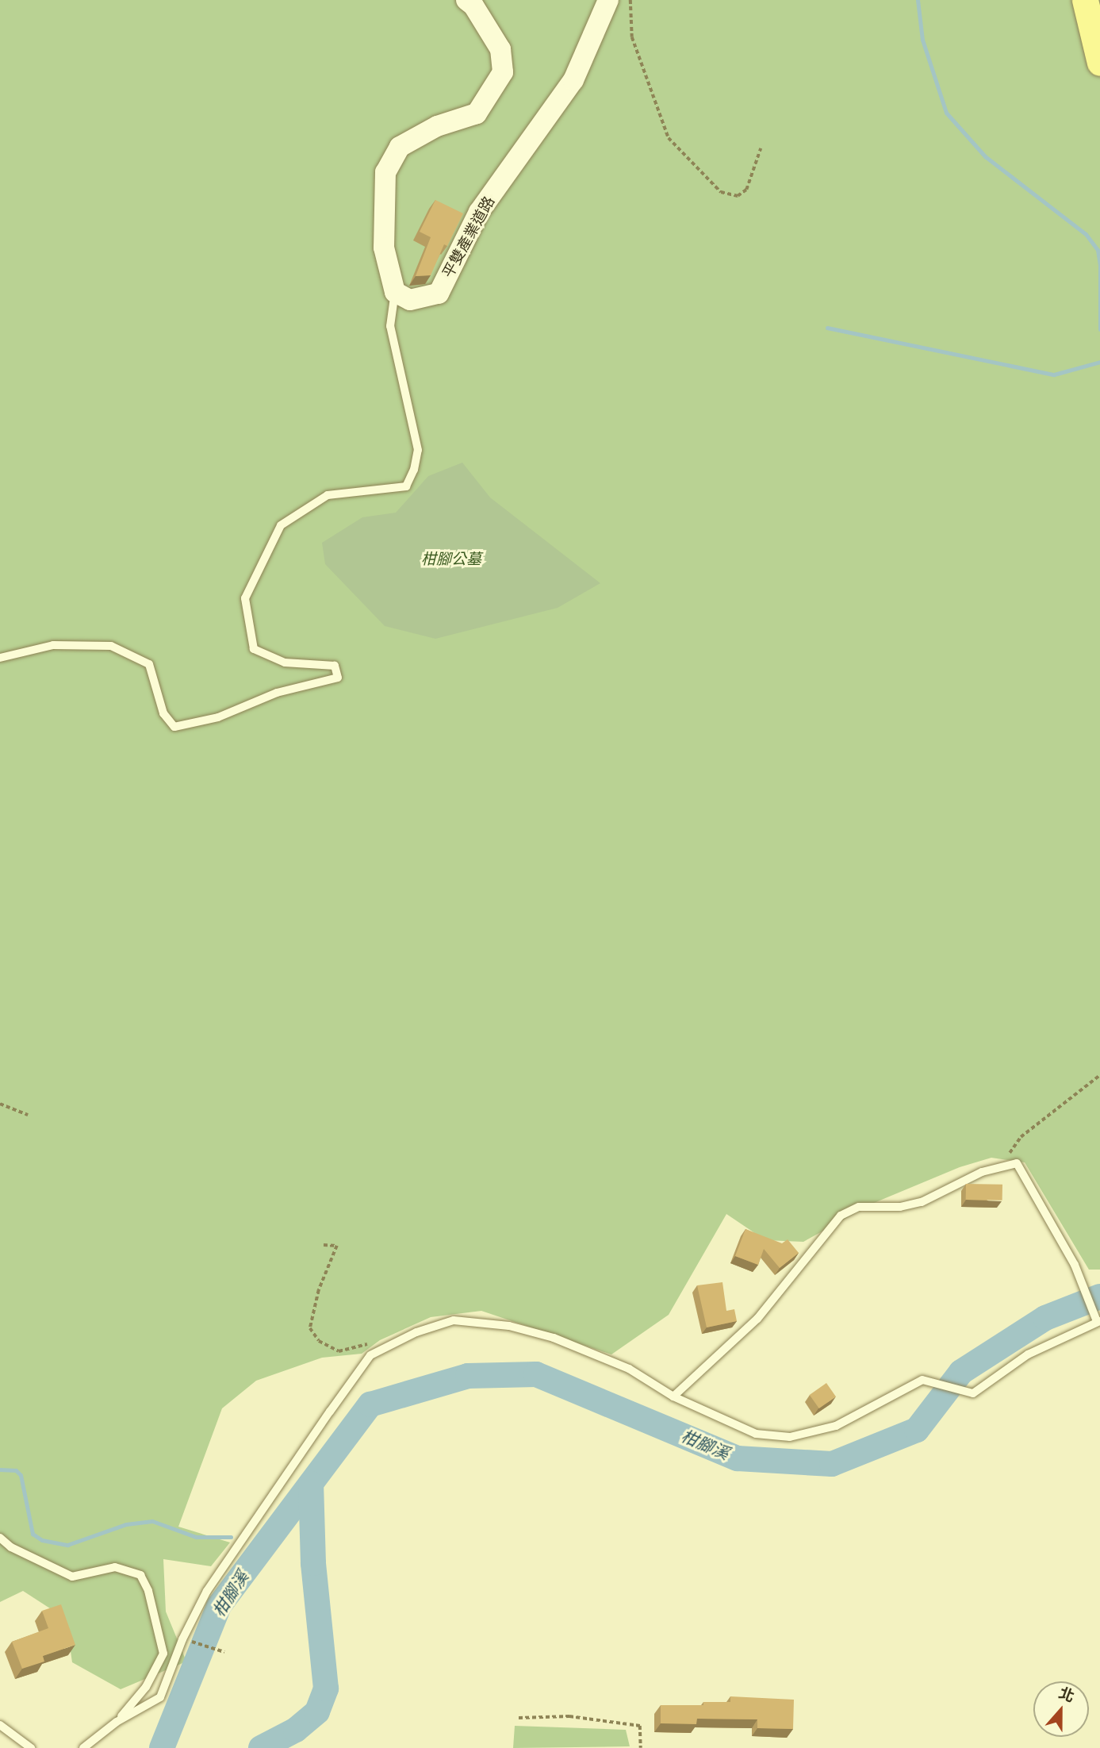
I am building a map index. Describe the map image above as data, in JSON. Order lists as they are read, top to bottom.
{
  "streets": {
    "street": ["平雙產業道路"]
  },
  "water": ["柑腳溪"],
  "parks": ["柑腳公墓"],
  "north": "top"
}
